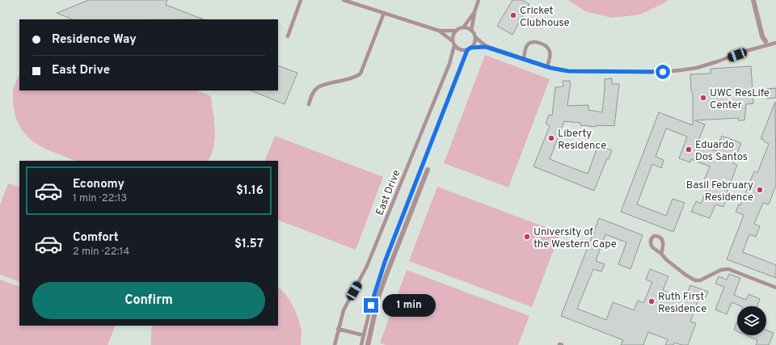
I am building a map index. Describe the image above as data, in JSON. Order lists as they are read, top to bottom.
{
  "streets": {
    "lane": ["East Drive"]
  },
  "places": [
    "Cricket Clubhouse",
    "UWC ResLife Center",
    "Liberty Residence",
    "Eduardo Dos Santos",
    "Basil February Residence",
    "University of the Western Cape",
    "Ruth First Residence"
  ],
  "page": {
    "banner": ["Residence Way", "East Drive"],
    "list": [
      {
        "name": "Economy",
        "note": "1 min · 22:13",
        "value": "$1.16"
      },
      {
        "name": "Comfort",
        "note": "2 min · 22:14",
        "value": "$1.57"
      }
    ],
    "buttons": "Confirm",
    "bubble": "1 min"
  }
}
